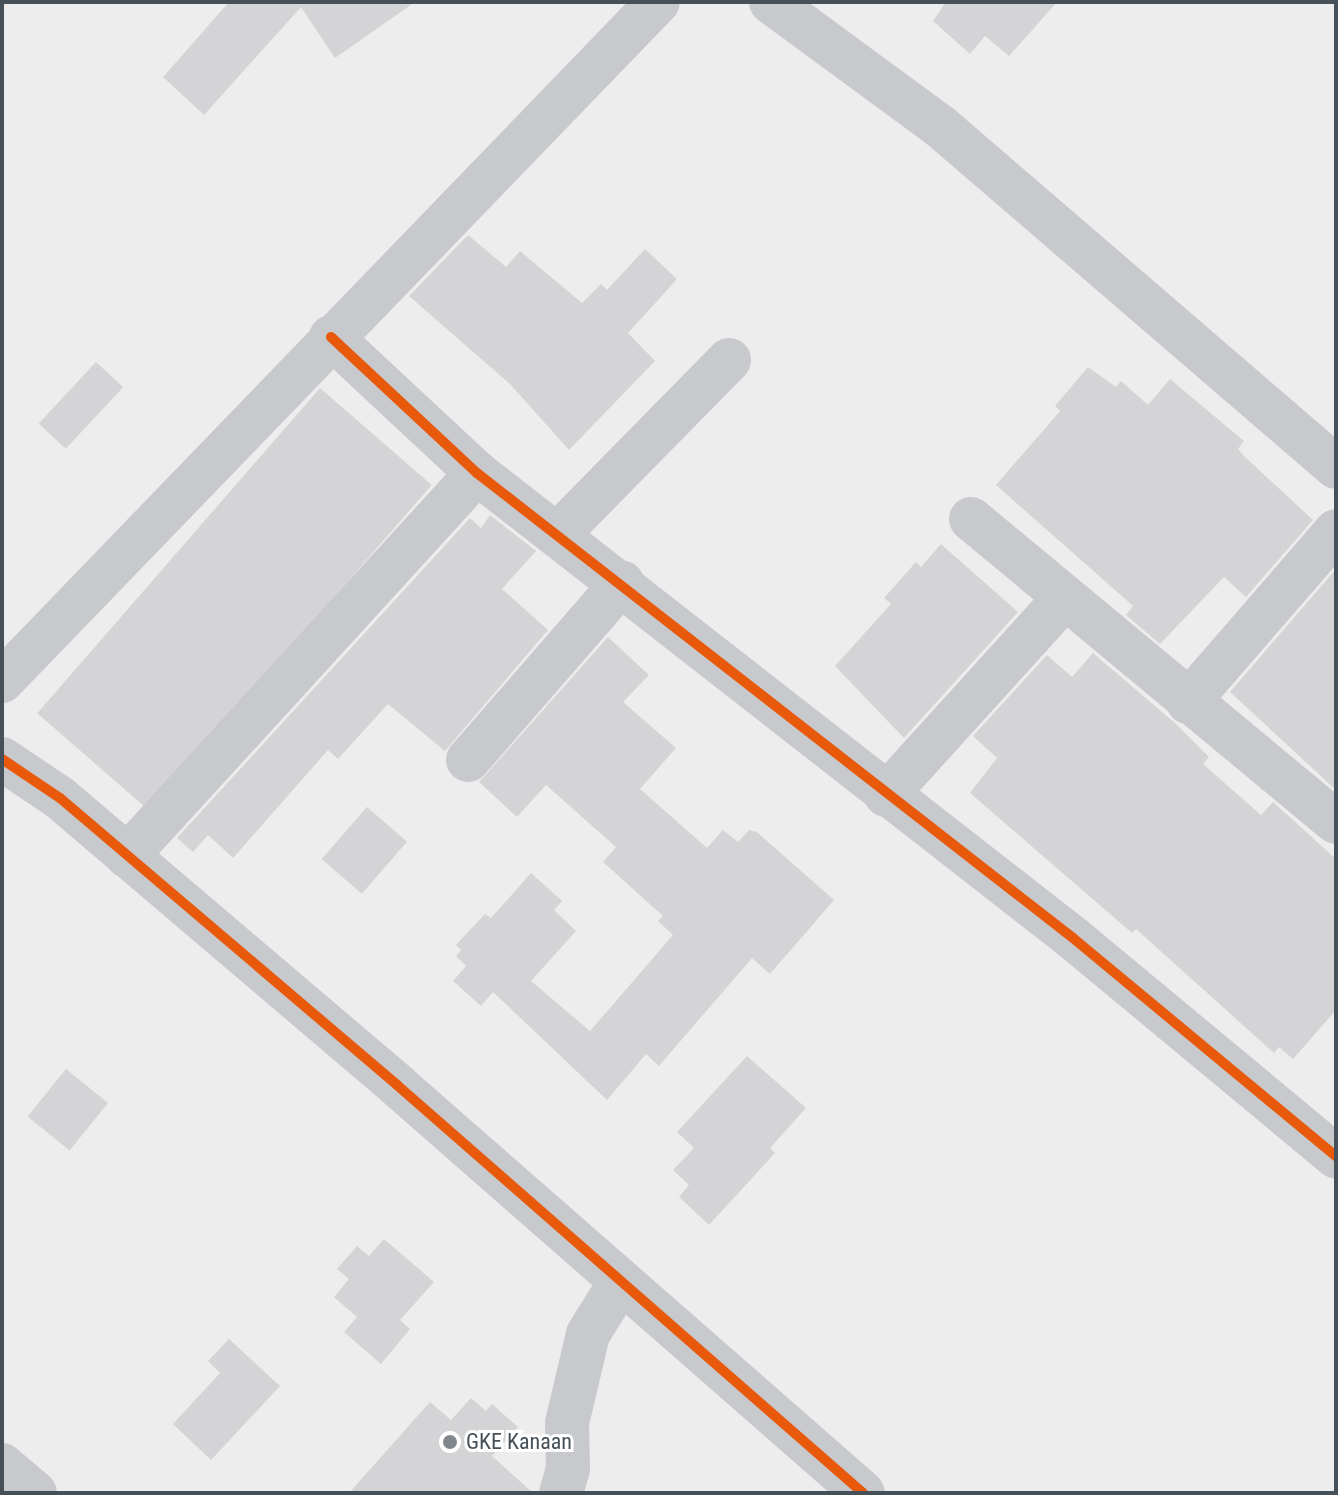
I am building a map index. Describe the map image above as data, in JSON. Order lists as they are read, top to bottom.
{
  "places": ["GKE Kanaan"]
}
